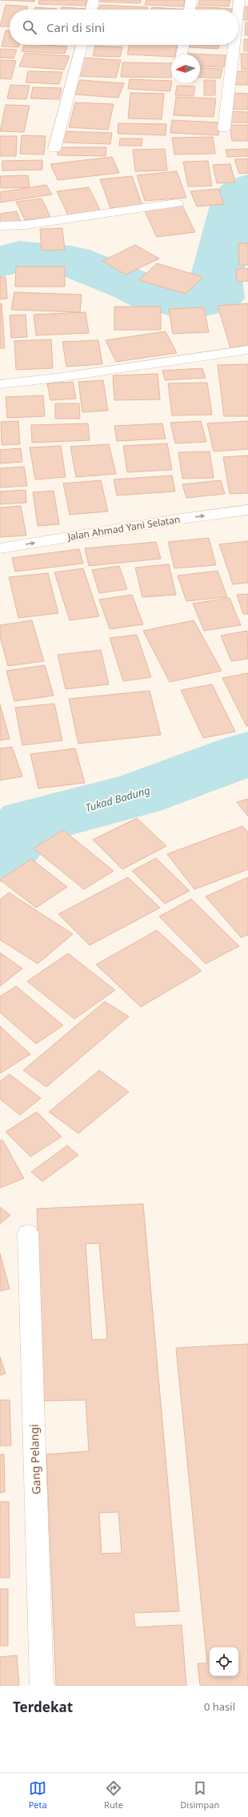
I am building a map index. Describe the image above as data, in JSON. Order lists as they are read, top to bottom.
{
  "streets": {
    "street": ["Jalan Ahmad Yani Selatan", "Gang Pelangi"]
  },
  "water": ["Tukad Badung"],
  "north": "left",
  "page": {
    "search": "Cari di sini",
    "heading": ["Terdekat", "0 hasil"],
    "nav": ["Peta", "Rute", "Disimpan"]
  }
}
